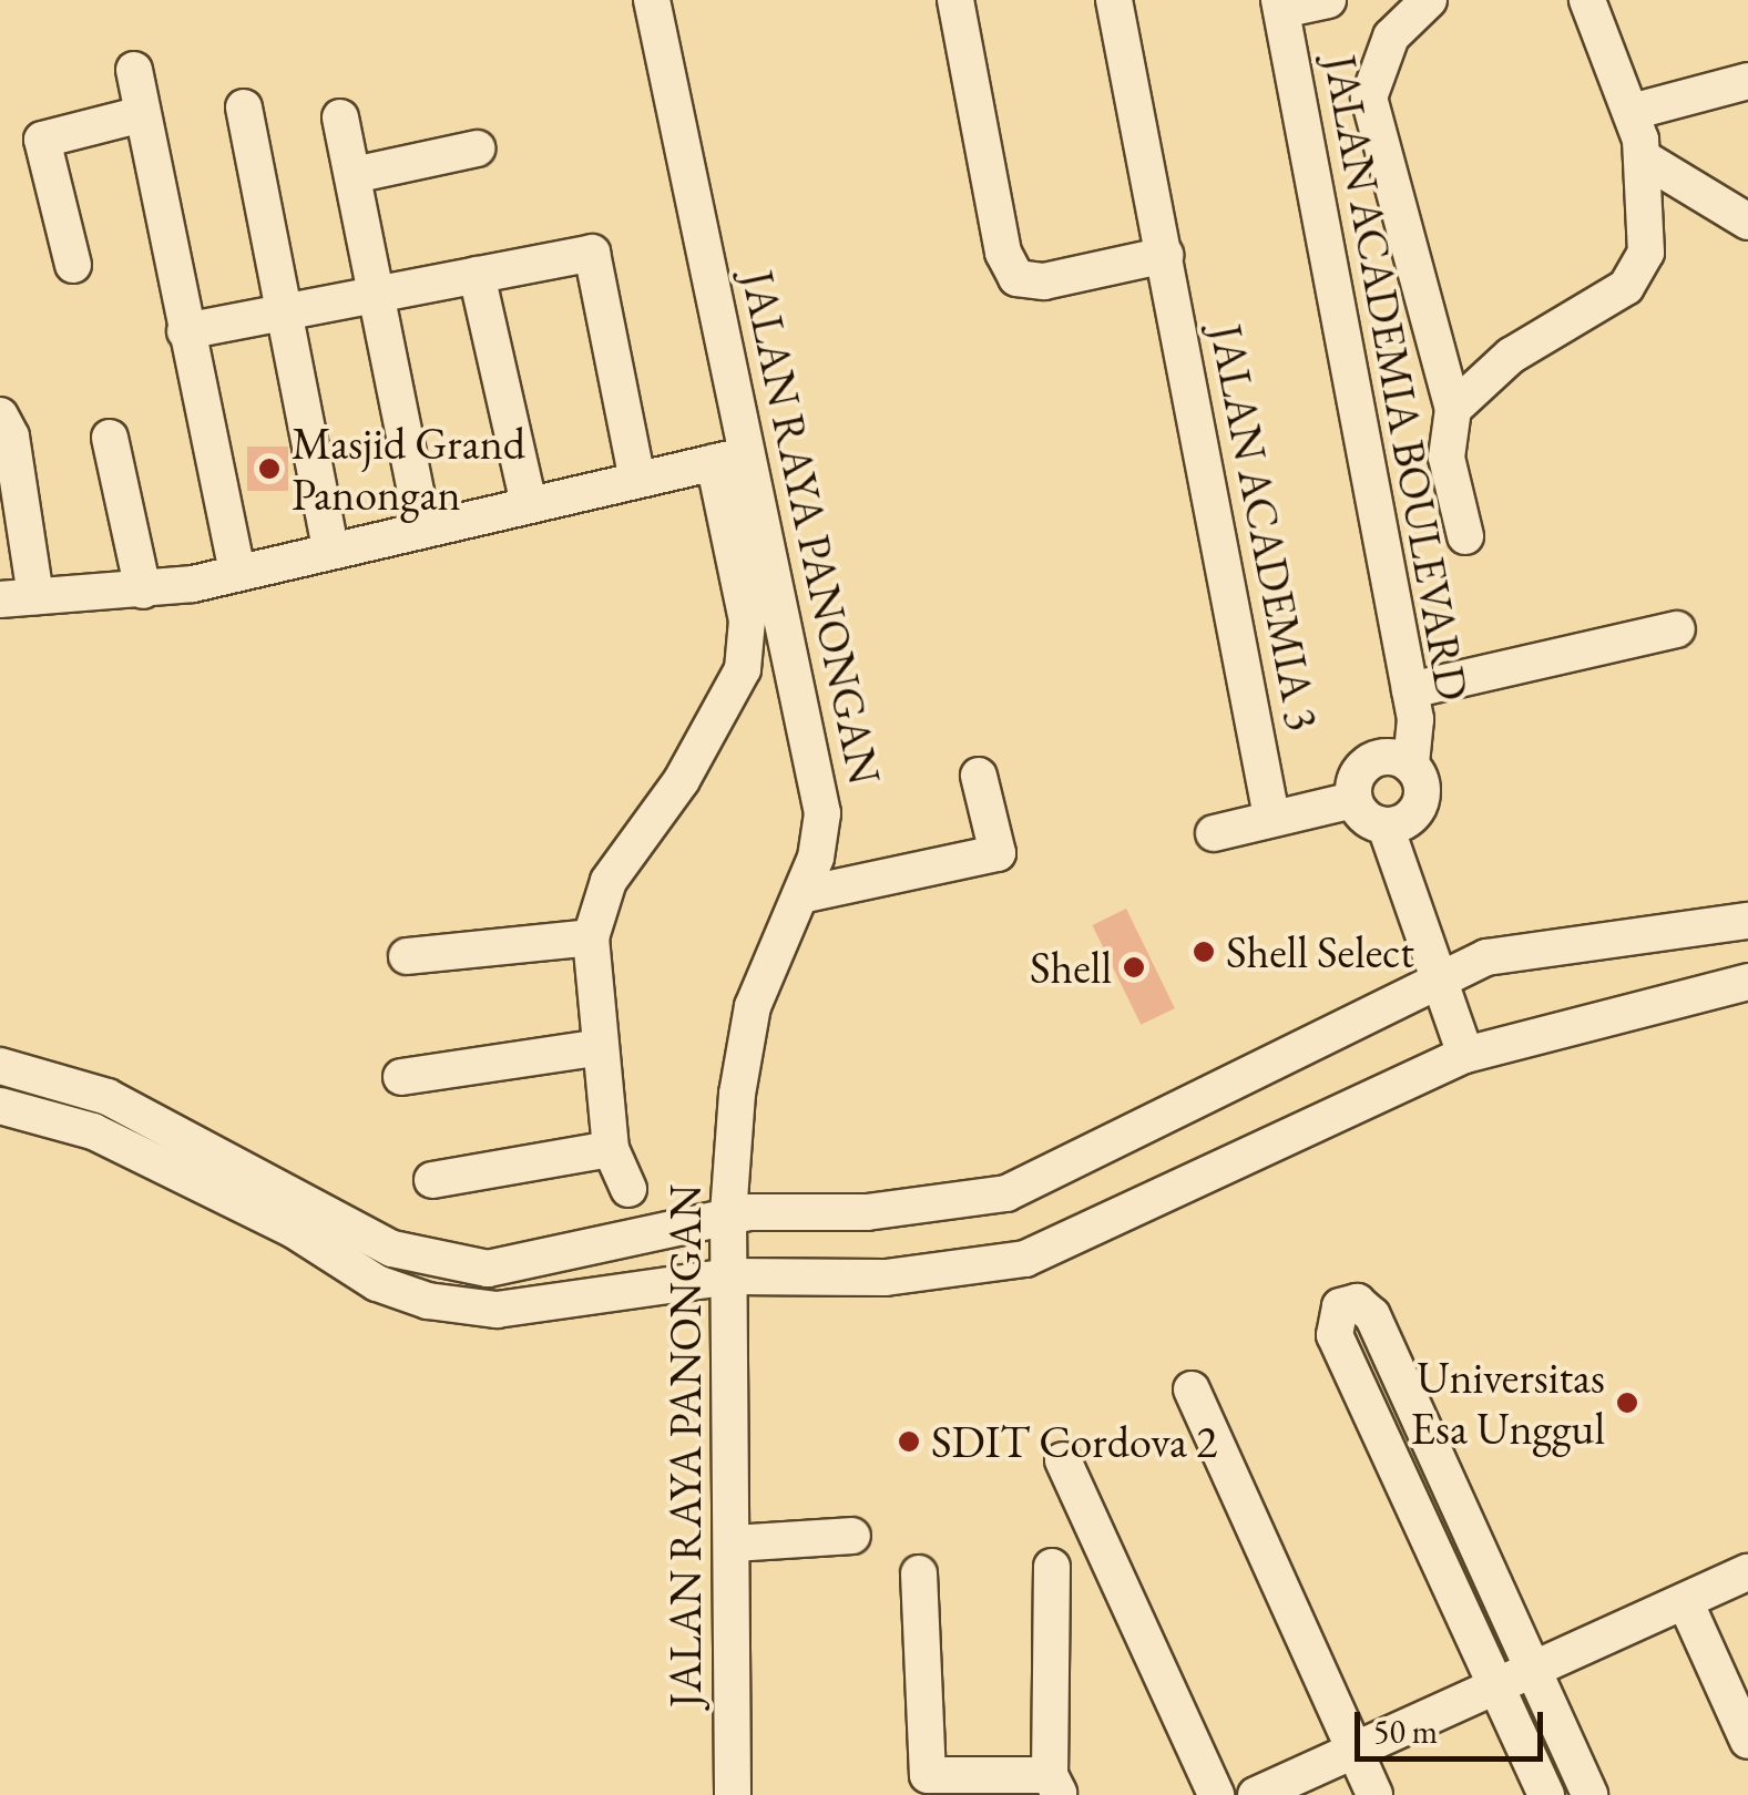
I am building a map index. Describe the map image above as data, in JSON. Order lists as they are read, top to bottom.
{
  "streets": {
    "street": ["JALAN ACADEMIA BOULEVARD", "JALAN RAYA PANONGAN", "JALAN ACADEMIA 3"]
  },
  "places": [
    "Masjid Grand Panongan",
    "Shell Select",
    "Shell",
    "Universitas Esa Unggul",
    "SDIT Cordova 2"
  ],
  "scale_bar": "50 m"
}
